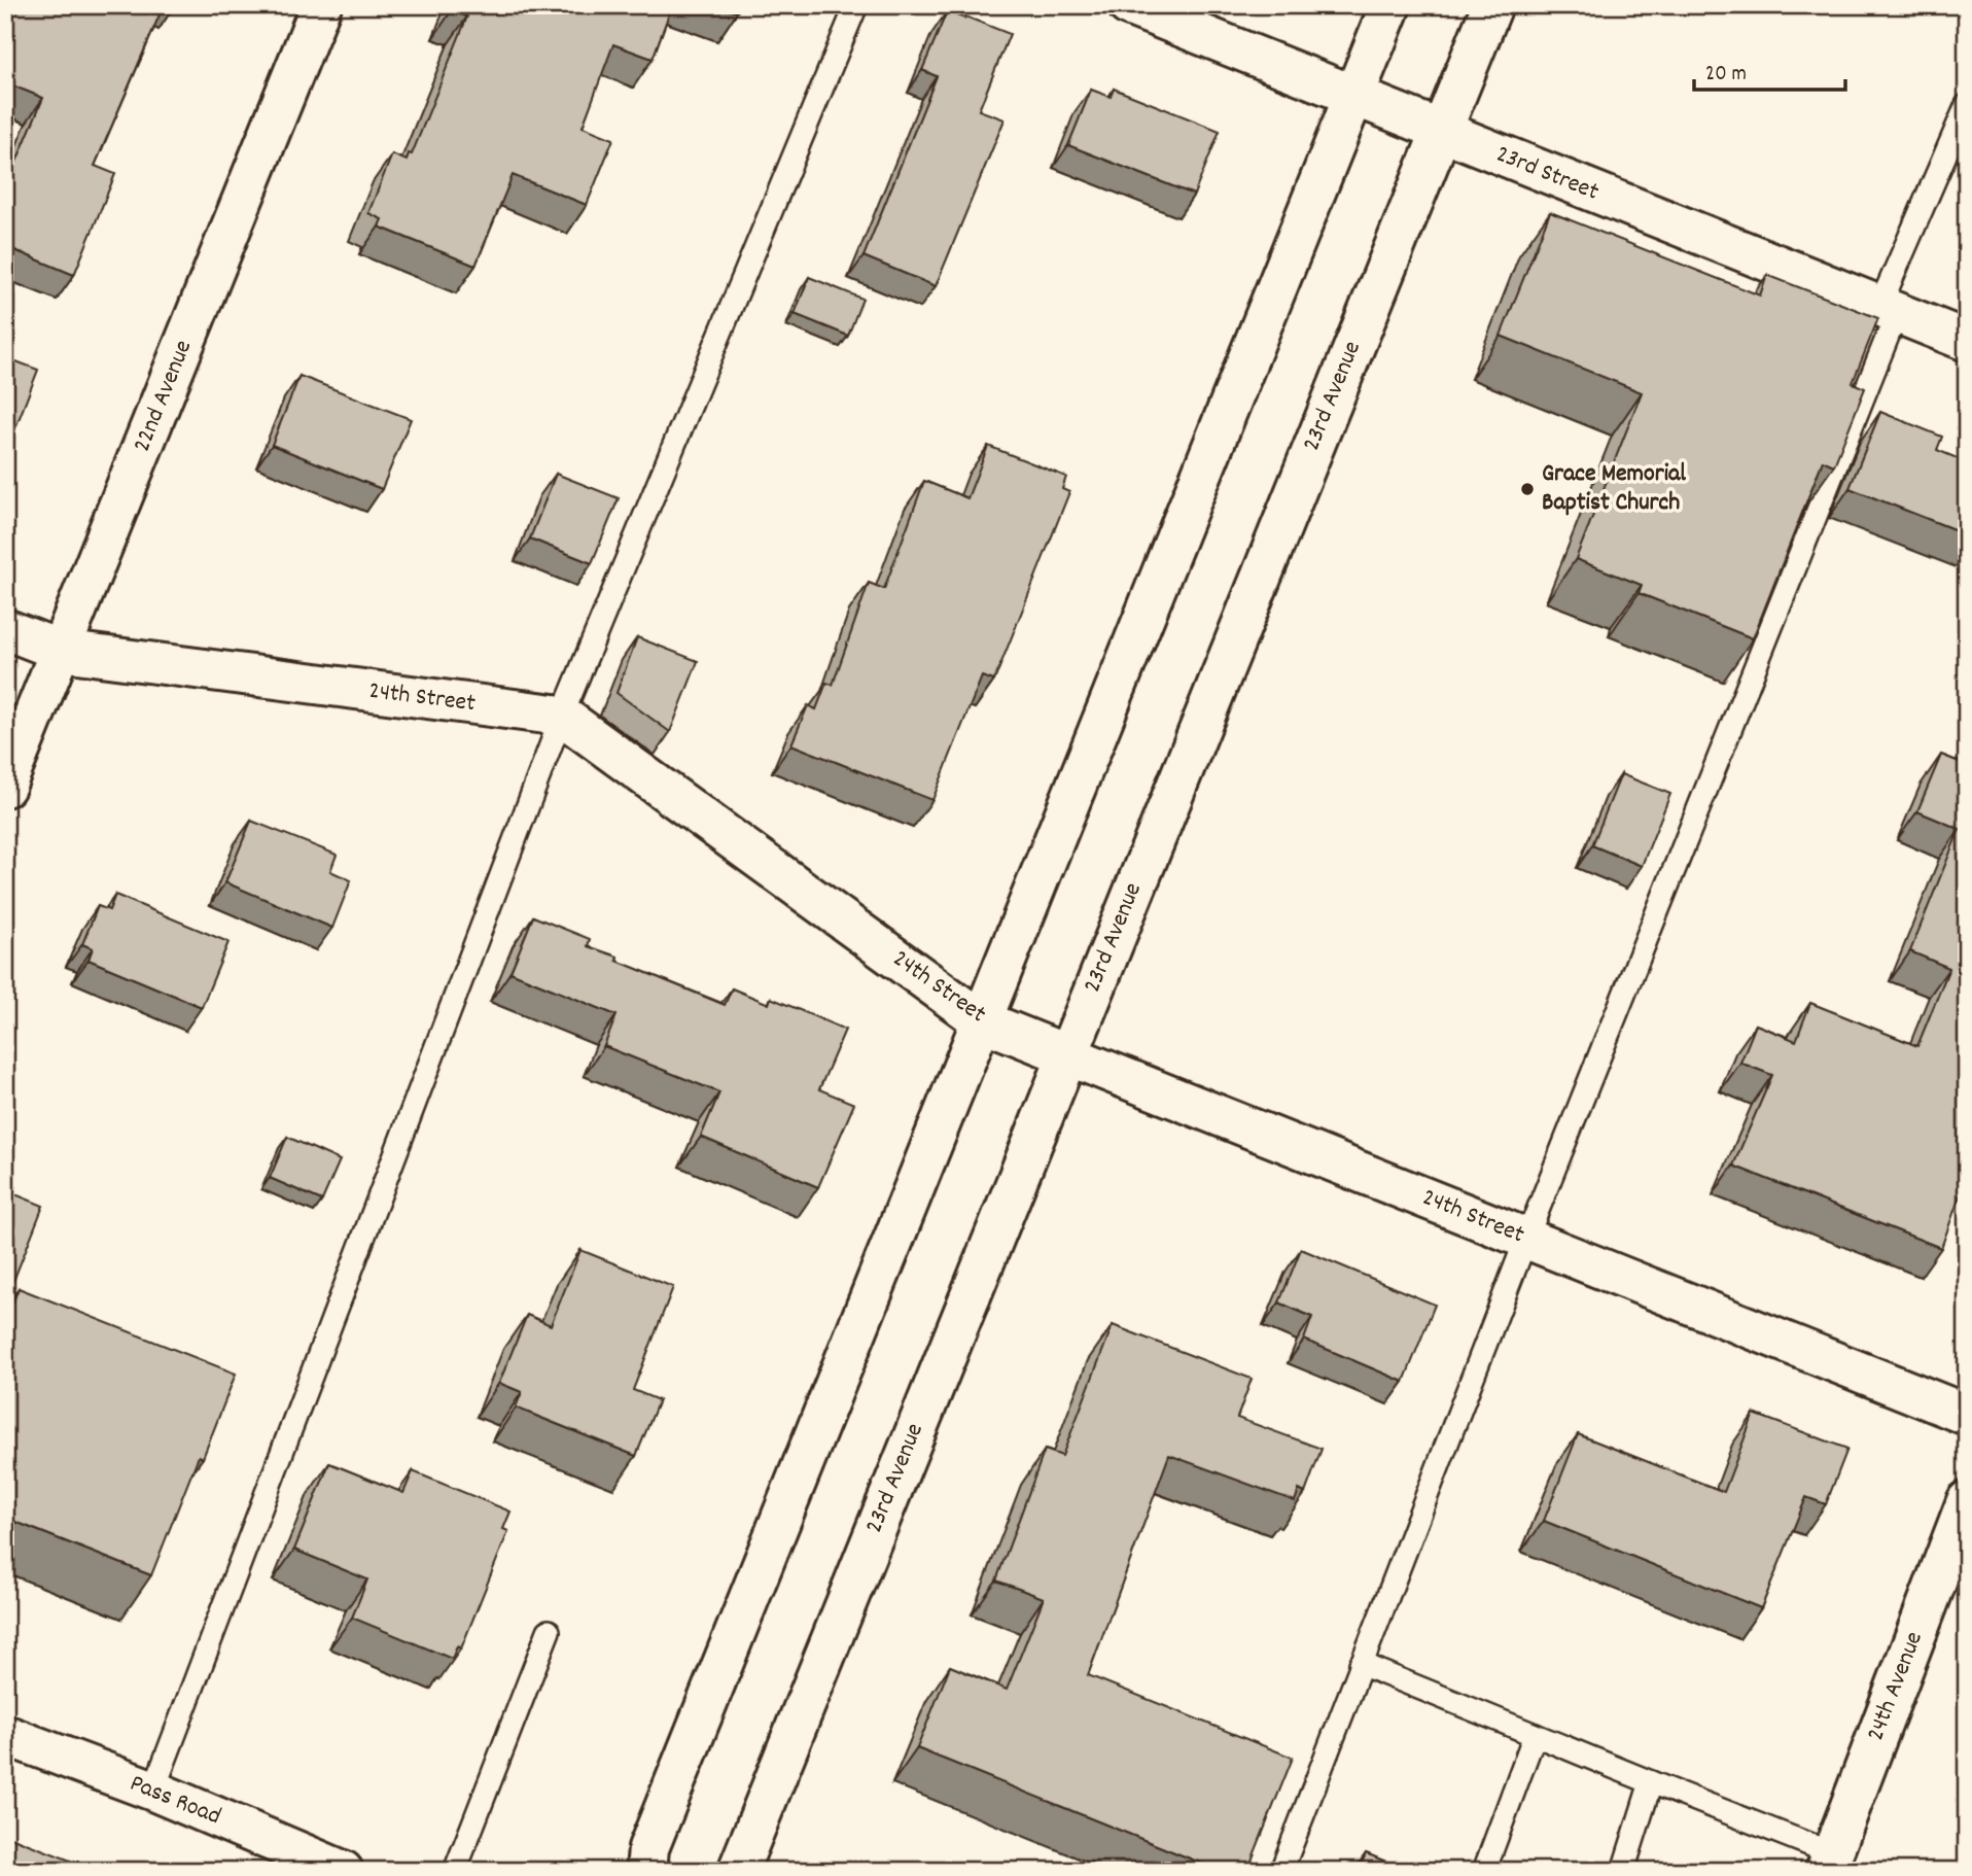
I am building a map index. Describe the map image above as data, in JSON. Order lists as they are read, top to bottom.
{
  "streets": {
    "street": [
      "23rd Street",
      "22nd Avenue",
      "23rd Avenue",
      "24th Street",
      "24th Avenue",
      "Pass Road"
    ]
  },
  "crossings": [
    ["23rd Street", "23rd Avenue"],
    ["22nd Avenue", "24th Street"],
    ["23rd Avenue", "24th Street"]
  ],
  "places": ["Grace Memorial Baptist Church"],
  "scale_bar": "20 m"
}
